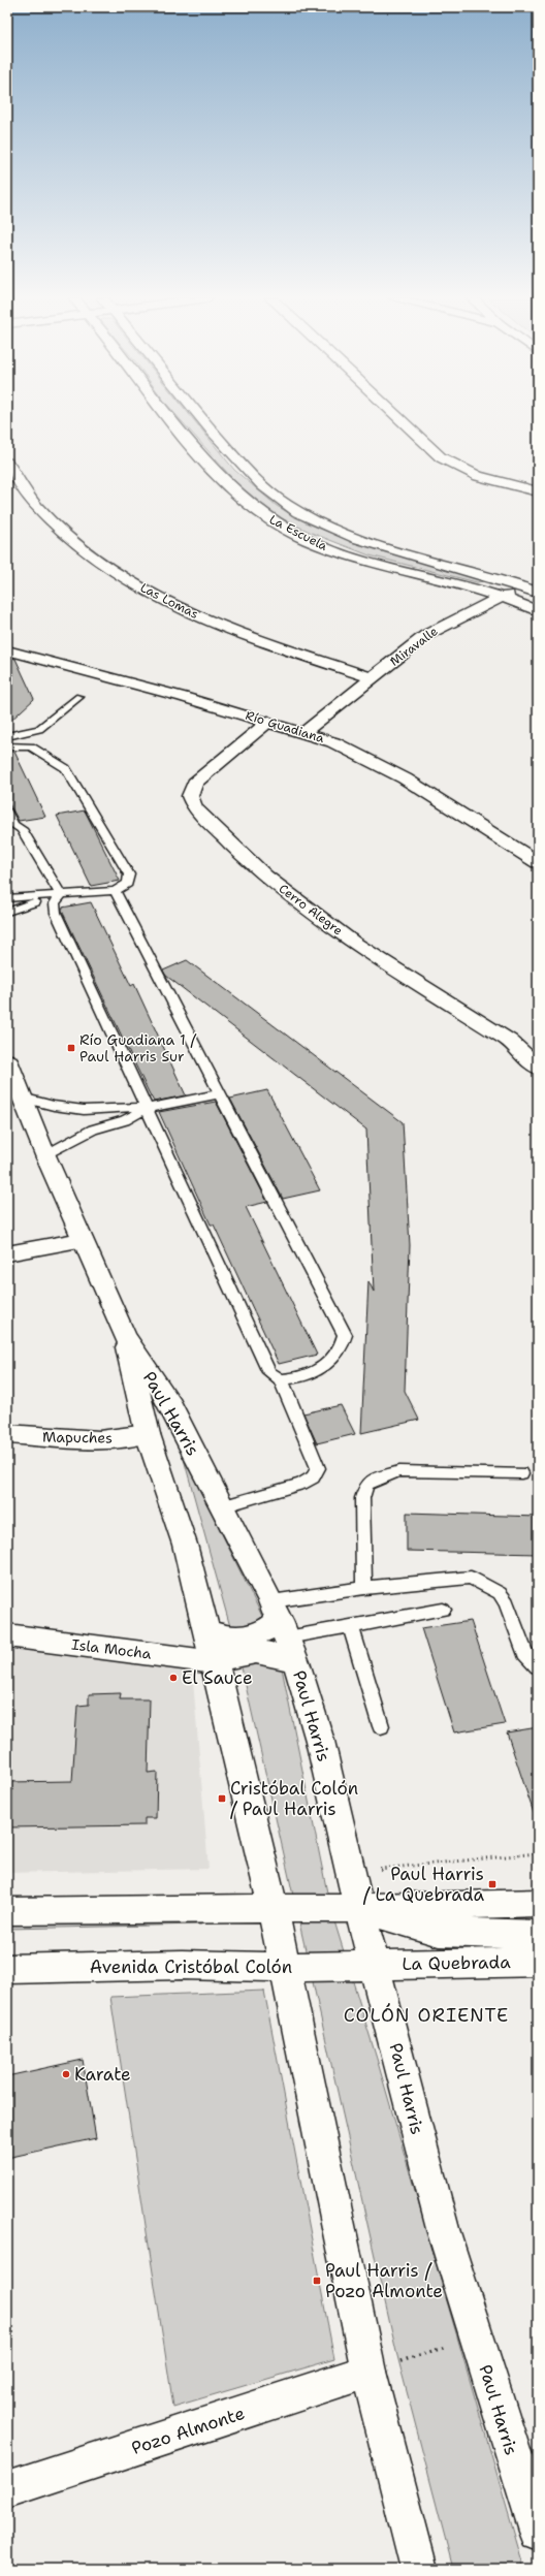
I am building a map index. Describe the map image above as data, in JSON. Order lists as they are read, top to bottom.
{
  "streets": {
    "street": [
      "La Escuela",
      "Las Lomas",
      "Miravalle",
      "Río Guadiana",
      "Cerro Alegre",
      "Paul Harris",
      "Mapuches",
      "Isla Mocha",
      "La Quebrada",
      "Avenida Cristóbal Colón",
      "Pozo Almonte"
    ]
  },
  "crossings": [
    ["La Escuela", "Miravalle"],
    ["Las Lomas", "Miravalle"],
    ["Miravalle", "Río Guadiana"],
    ["Río Guadiana", "Cerro Alegre"],
    ["Paul Harris", "Mapuches"],
    ["Paul Harris", "Isla Mocha"],
    ["Paul Harris", "La Quebrada"],
    ["Paul Harris", "Avenida Cristóbal Colón"],
    ["Paul Harris", "Pozo Almonte"],
    ["La Quebrada", "Avenida Cristóbal Colón"]
  ],
  "districts": ["COLÓN ORIENTE"],
  "places": {
    "transit": [
      "Río Guadiana 1 / Paul Harris Sur",
      "Cristóbal Colón / Paul Harris",
      "Paul Harris / La Quebrada",
      "Paul Harris / Pozo Almonte"
    ],
    "other": ["El Sauce", "Karate"]
  }
}
